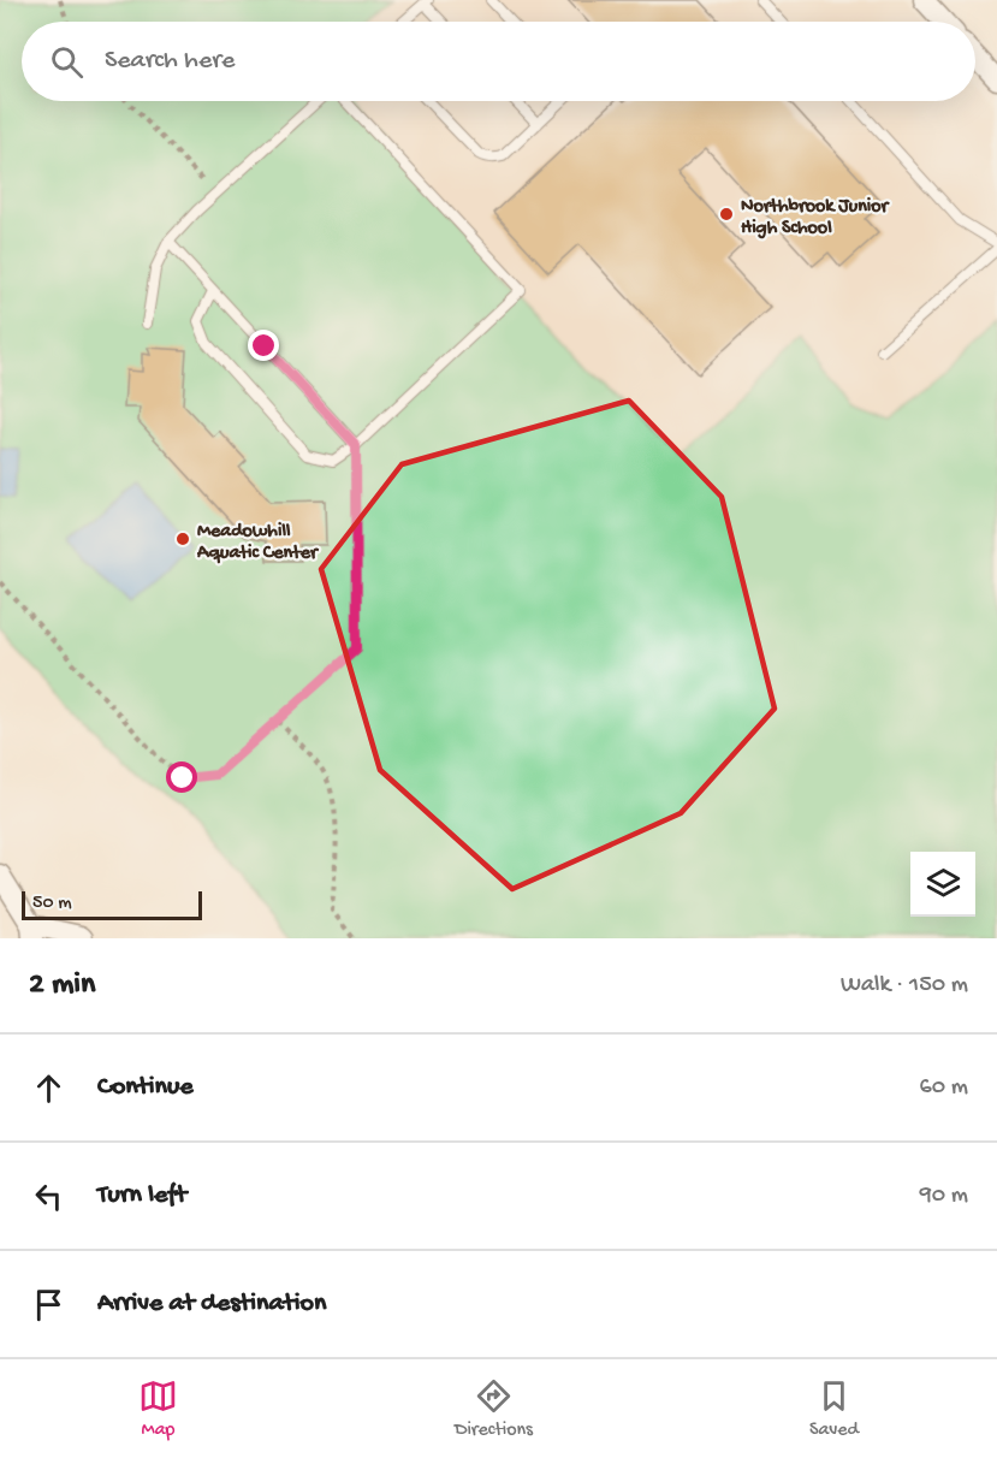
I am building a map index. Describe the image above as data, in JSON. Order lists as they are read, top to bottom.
{
  "places": ["Northbrook Junior High School", "Meadowhill Aquatic Center"],
  "scale_bar": "50 m",
  "page": {
    "search": "Search here",
    "scale": "50 m",
    "heading": ["2 min", "Walk · 150 m"],
    "list": [
      ["Continue", "60 m"],
      ["Turn left", "90 m"],
      "Arrive at destination"
    ],
    "nav": ["Map", "Directions", "Saved"]
  }
}
